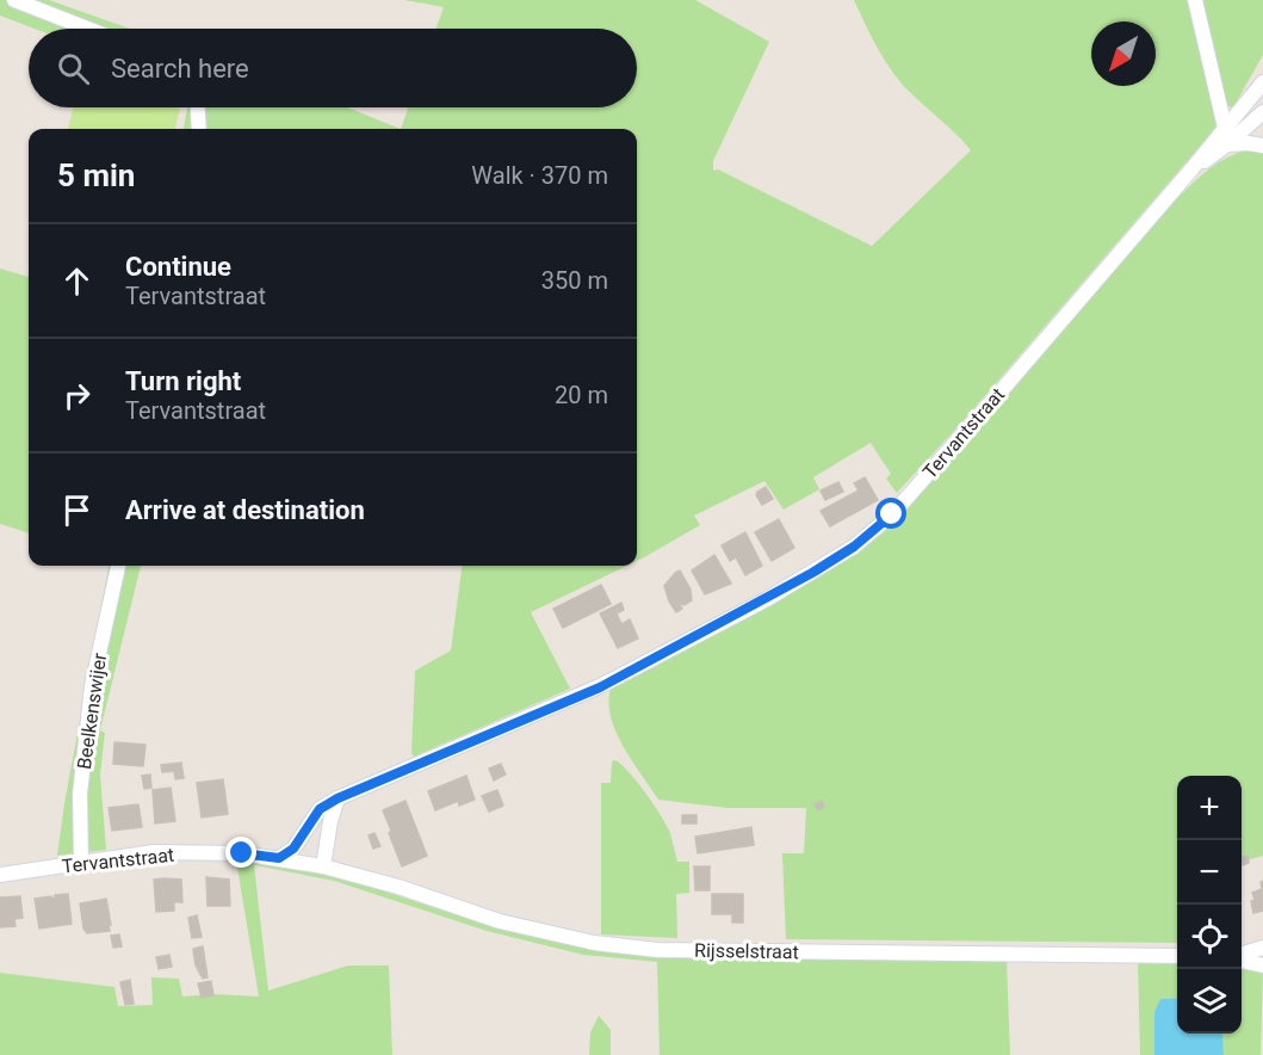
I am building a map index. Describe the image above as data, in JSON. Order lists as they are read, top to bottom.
{
  "streets": {
    "street": ["Tervantstraat", "Beelkenswijer", "Rijsselstraat"]
  },
  "crossings": [
    ["Tervantstraat", "Beelkenswijer"],
    ["Tervantstraat", "Rijsselstraat"]
  ],
  "north": "bottom left",
  "page": {
    "search": "Search here",
    "heading": ["5 min", "Walk · 370 m"],
    "list": [
      ["Continue", "Tervantstraat", "350 m"],
      ["Turn right", "Tervantstraat", "20 m"],
      "Arrive at destination"
    ],
    "map_buttons": ["+", "−"]
  }
}
